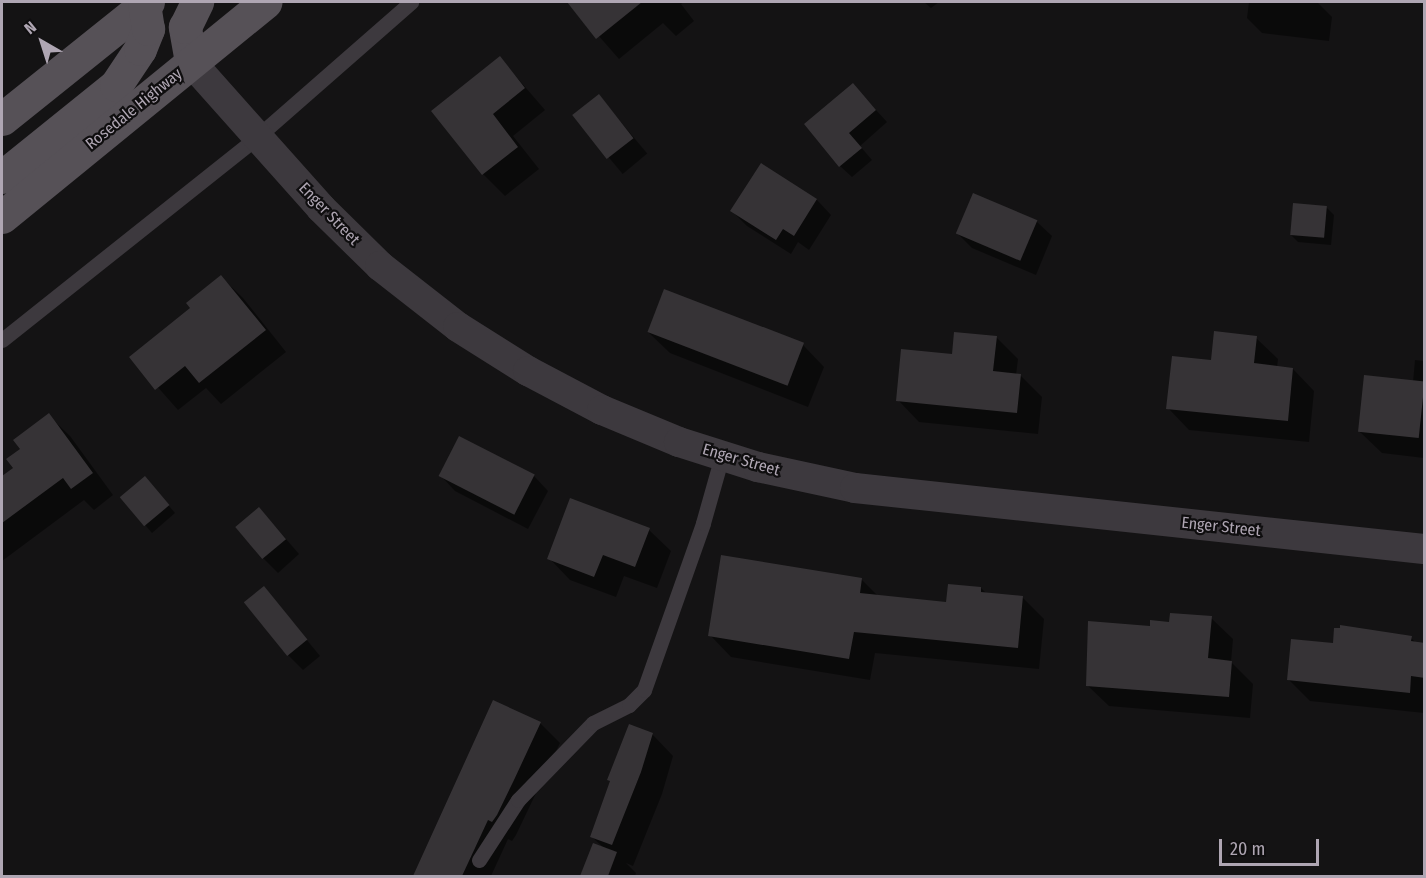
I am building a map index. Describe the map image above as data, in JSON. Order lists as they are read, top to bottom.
{
  "streets": {
    "main road": ["Rosedale Highway"],
    "street": ["Enger Street"]
  },
  "crossings": [
    ["Rosedale Highway", "Enger Street"]
  ],
  "scale_bar": "20 m",
  "north": "top left"
}
